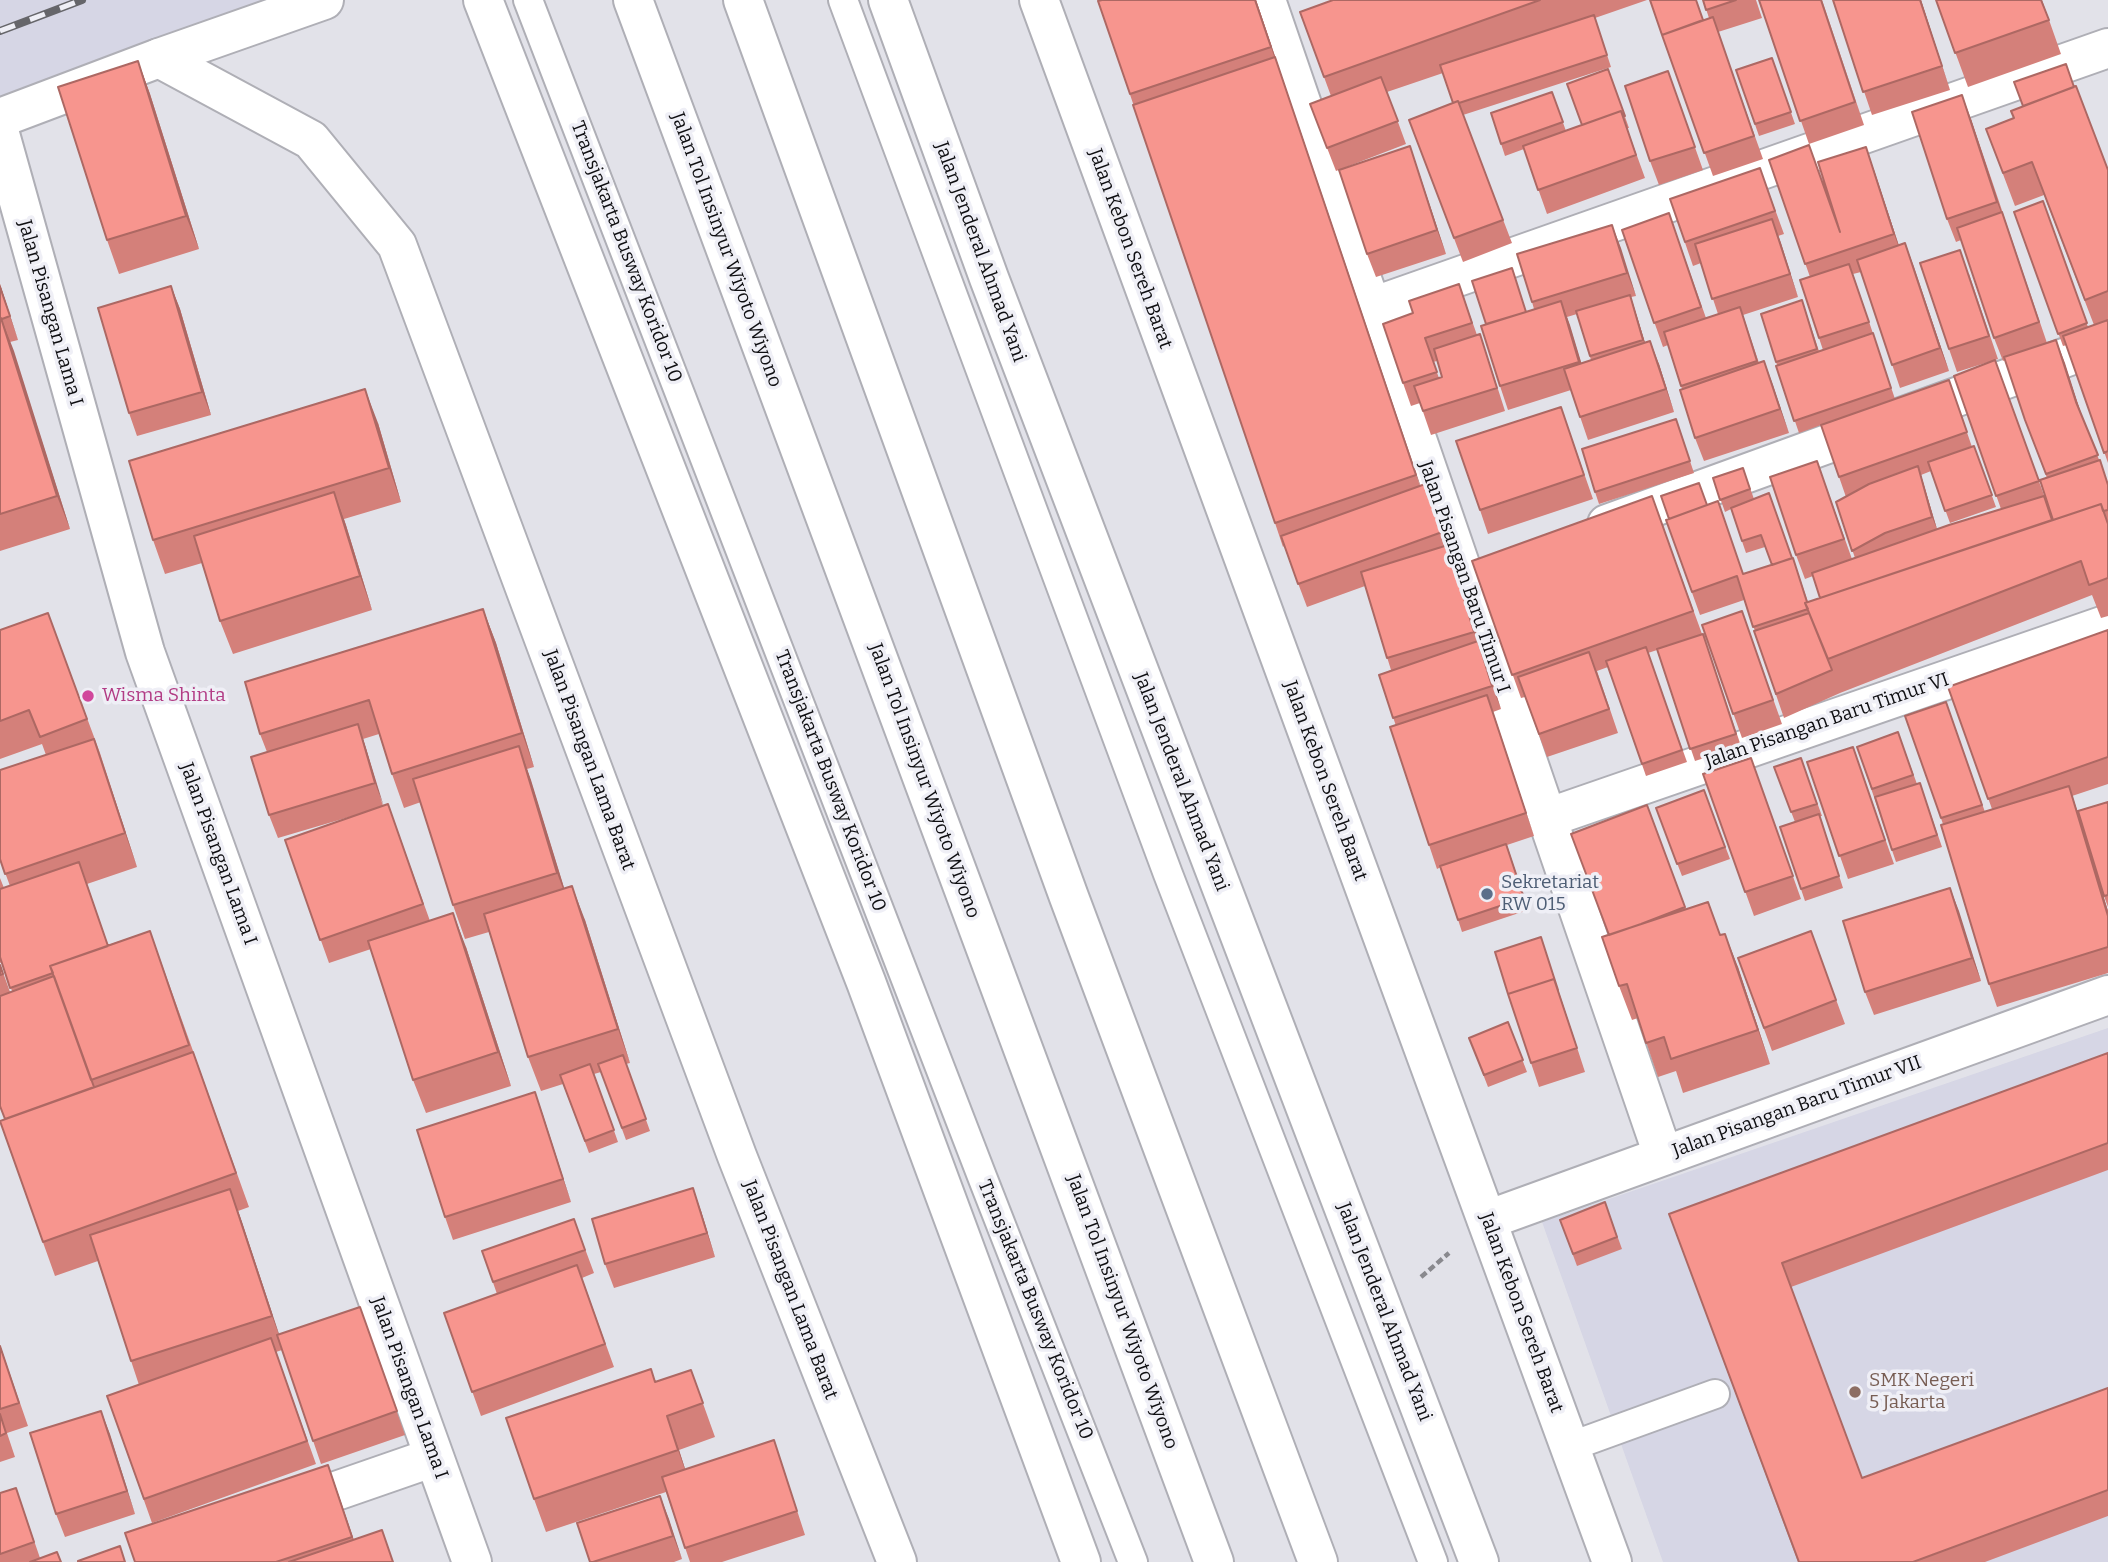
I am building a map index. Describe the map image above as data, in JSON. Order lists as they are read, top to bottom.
{
  "streets": {
    "main road": [
      "Jalan Kebon Sereh Barat",
      "Jalan Tol Insinyur Wiyoto Wiyono",
      "Jalan Jenderal Ahmad Yani",
      "Jalan Pisangan Lama I",
      "Jalan Pisangan Baru Timur I",
      "Jalan Pisangan Baru Timur VI",
      "Jalan Pisangan Lama Barat",
      "Jalan Pisangan Baru Timur VII"
    ],
    "lane": ["Transjakarta Busway Koridor 10"]
  },
  "crossings": [
    ["Jalan Kebon Sereh Barat", "Jalan Pisangan Baru Timur VII"],
    ["Jalan Pisangan Baru Timur I", "Jalan Pisangan Baru Timur VI"],
    ["Jalan Pisangan Baru Timur I", "Jalan Pisangan Baru Timur VII"]
  ],
  "places": ["Wisma Shinta", "Sekretariat RW 015", "SMK Negeri 5 Jakarta"]
}
